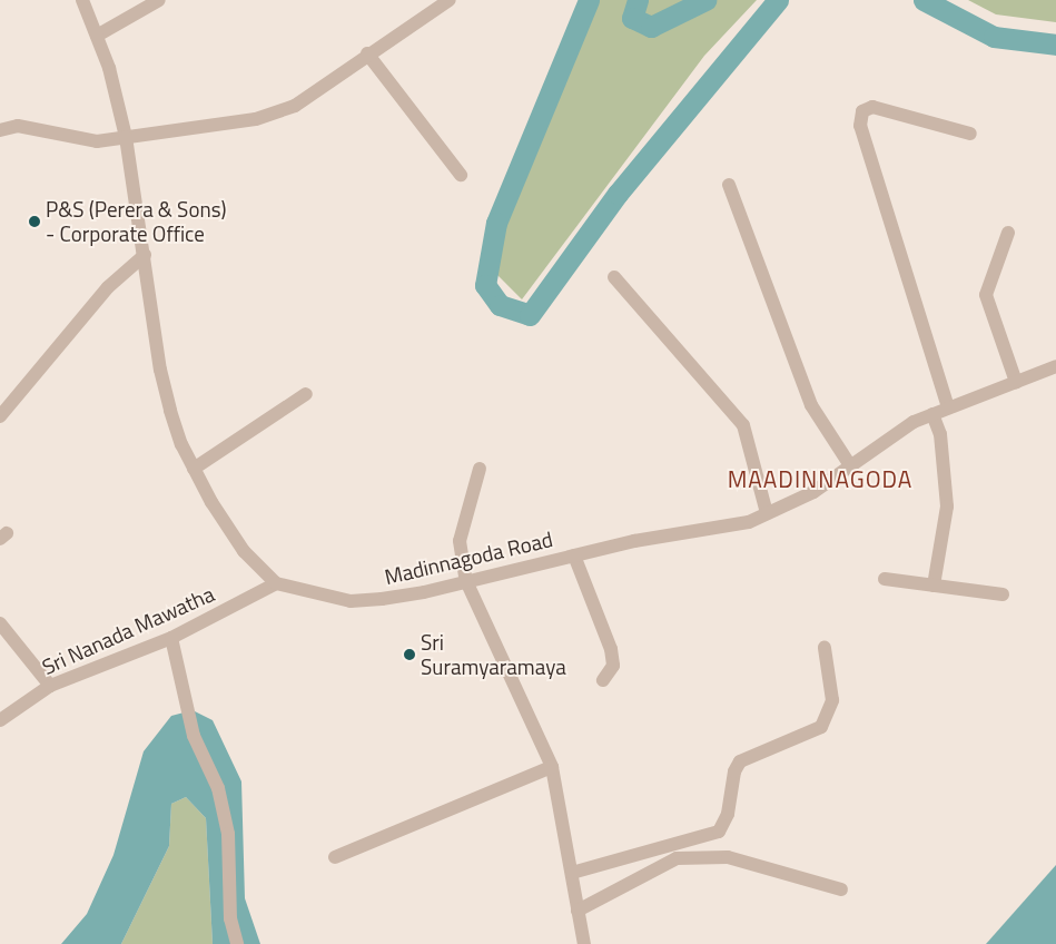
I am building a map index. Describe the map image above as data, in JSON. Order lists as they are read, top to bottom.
{
  "streets": {
    "street": ["Madinnagoda Road", "Sri Nanada Mawatha"]
  },
  "crossings": [
    ["Madinnagoda Road", "Sri Nanada Mawatha"]
  ],
  "districts": ["MAADINNAGODA"],
  "places": ["P&S (Perera & Sons) - Corporate Office", "Sri Suramyaramaya"]
}
